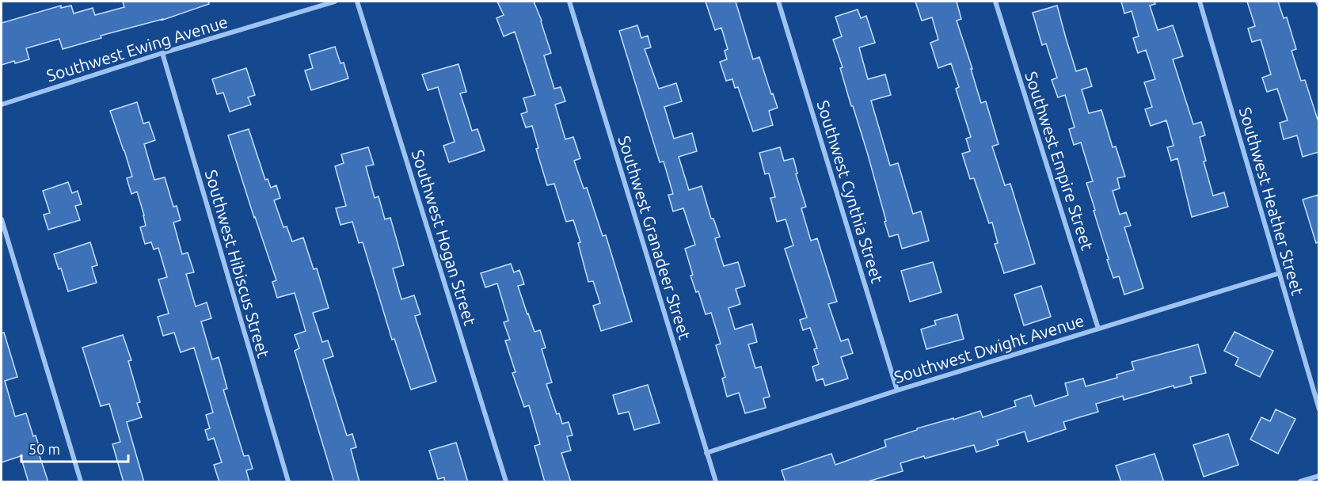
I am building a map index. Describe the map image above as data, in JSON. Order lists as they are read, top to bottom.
{
  "streets": {
    "street": [
      "Southwest Ewing Avenue",
      "Southwest Empire Street",
      "Southwest Cynthia Street",
      "Southwest Heather Street",
      "Southwest Hogan Street",
      "Southwest Granadeer Street",
      "Southwest Hibiscus Street",
      "Southwest Dwight Avenue"
    ]
  },
  "crossings": [
    ["Southwest Ewing Avenue", "Southwest Hibiscus Street"],
    ["Southwest Empire Street", "Southwest Dwight Avenue"],
    ["Southwest Cynthia Street", "Southwest Dwight Avenue"],
    ["Southwest Heather Street", "Southwest Dwight Avenue"],
    ["Southwest Granadeer Street", "Southwest Dwight Avenue"]
  ],
  "scale_bar": "50 m"
}
